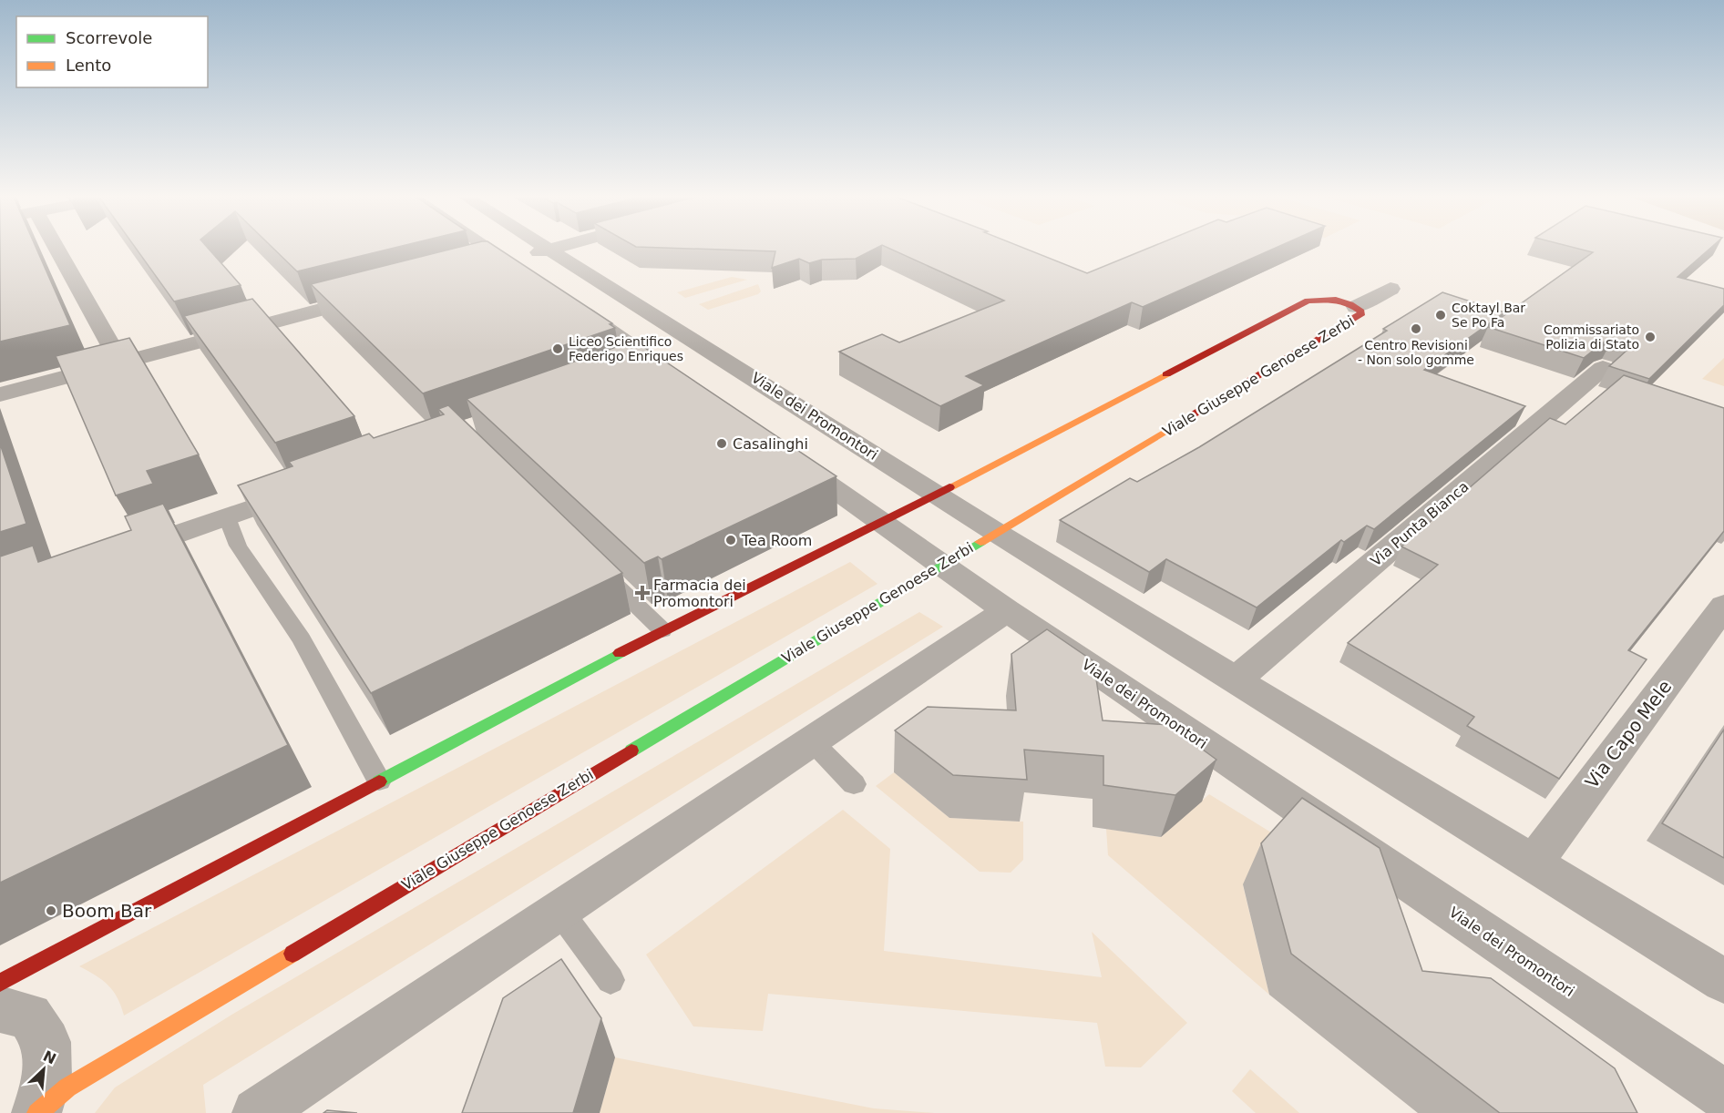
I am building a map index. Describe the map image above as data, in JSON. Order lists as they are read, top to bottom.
{
  "streets": {
    "street": [
      "Viale Giuseppe Genoese Zerbi",
      "Viale dei Promontori",
      "Via Punta Bianca",
      "Via Capo Mele"
    ]
  },
  "crossings": [
    ["Viale Giuseppe Genoese Zerbi", "Viale dei Promontori"],
    ["Viale dei Promontori", "Via Punta Bianca"],
    ["Viale dei Promontori", "Via Capo Mele"]
  ],
  "places": {
    "other": [
      "Coktayl Bar Se Po Fa",
      "Centro Revisioni - Non solo gomme",
      "Commissariato Polizia di Stato",
      "Liceo Scientifico Federigo Enriques",
      "Casalinghi",
      "Tea Room",
      "Boom Bar"
    ],
    "health": ["Farmacia dei Promontori"]
  },
  "legend": ["Scorrevole", "Lento"],
  "north": "top right"
}
